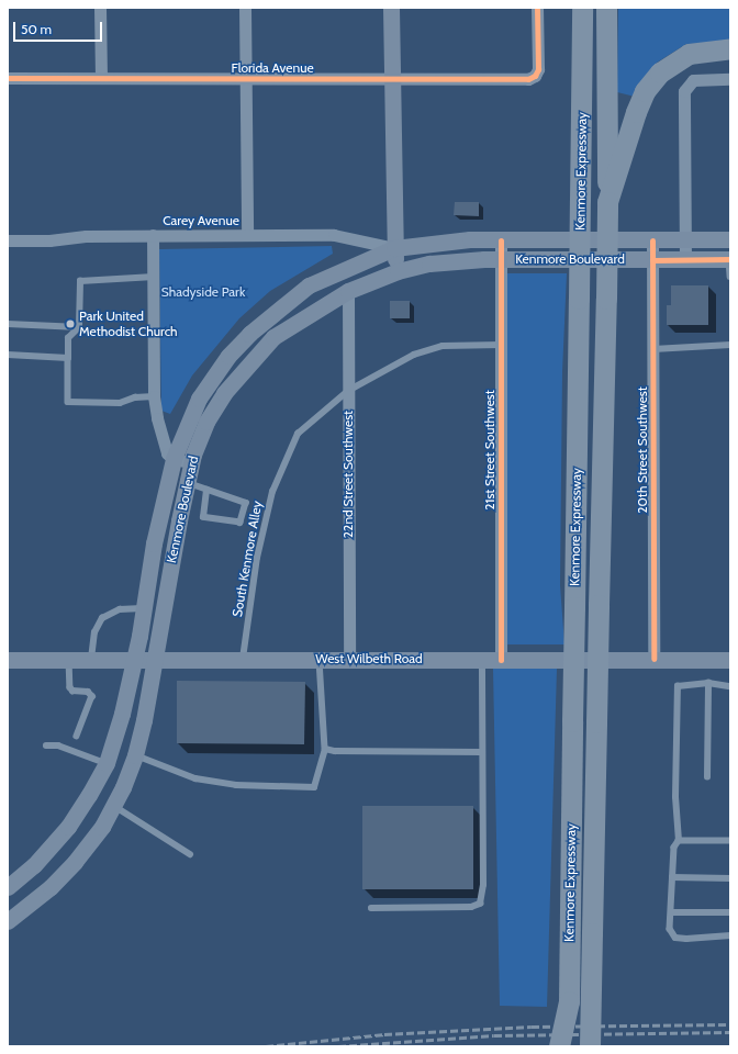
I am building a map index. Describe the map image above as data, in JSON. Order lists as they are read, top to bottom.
{
  "streets": {
    "highway": ["Kenmore Expressway"],
    "main road": ["Kenmore Boulevard", "West Wilbeth Road"],
    "street": [
      "Florida Avenue",
      "Carey Avenue",
      "21st Street Southwest",
      "20th Street Southwest",
      "22nd Street Southwest"
    ],
    "lane": ["South Kenmore Alley"]
  },
  "crossings": [
    ["Carey Avenue", "Kenmore Boulevard"],
    ["Kenmore Boulevard", "21st Street Southwest"],
    ["Kenmore Boulevard", "20th Street Southwest"],
    ["Kenmore Boulevard", "22nd Street Southwest"],
    ["Kenmore Boulevard", "West Wilbeth Road"],
    ["21st Street Southwest", "South Kenmore Alley"],
    ["21st Street Southwest", "West Wilbeth Road"],
    ["20th Street Southwest", "West Wilbeth Road"],
    ["22nd Street Southwest", "South Kenmore Alley"],
    ["22nd Street Southwest", "West Wilbeth Road"],
    ["South Kenmore Alley", "West Wilbeth Road"]
  ],
  "parks": ["Shadyside Park"],
  "places": ["Park United Methodist Church"],
  "scale_bar": "50 m"
}
